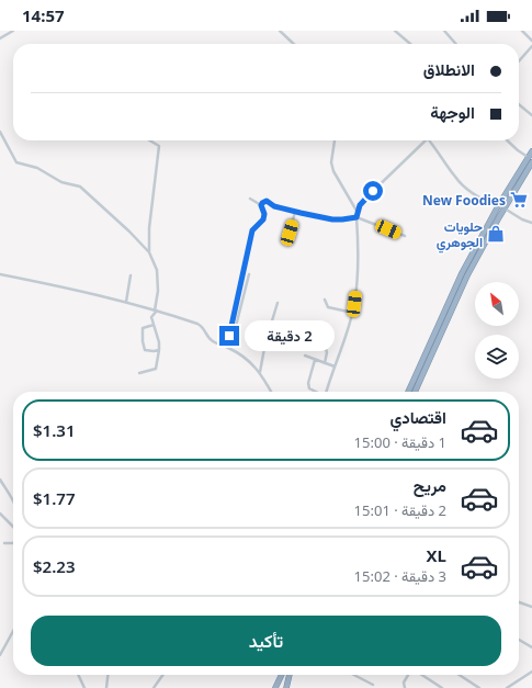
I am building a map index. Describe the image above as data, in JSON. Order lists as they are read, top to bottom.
{
  "places": {
    "supermarket": ["New Foodies"],
    "shop": ["حلويات الجوهري"]
  },
  "north": "top left",
  "page": {
    "status": "14:57",
    "banner": ["الانطلاق", "الوجهة"],
    "bubble": "2 دقيقة",
    "list": [
      {
        "name": "اقتصادي",
        "note": "1 دقيقة · 15:00",
        "value": "$1.31"
      },
      {
        "name": "مريح",
        "note": "2 دقيقة · 15:01",
        "value": "$1.77"
      },
      {
        "name": "XL",
        "note": "3 دقيقة · 15:02",
        "value": "$2.23"
      }
    ],
    "buttons": "تأكيد"
  }
}
